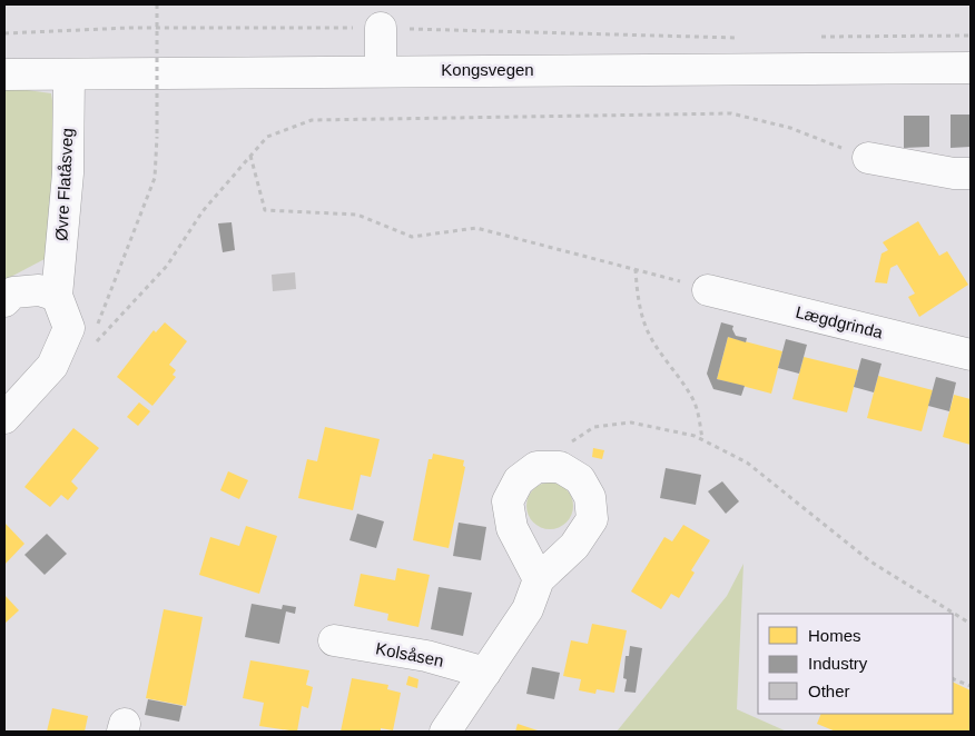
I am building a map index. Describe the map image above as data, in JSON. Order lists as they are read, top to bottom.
{
  "streets": {
    "street": [
      "Kongsvegen",
      "Øvre Flatåsveg",
      "Lægdgrinda",
      "Kolsåsen"
    ]
  },
  "crossings": [
    ["Kongsvegen", "Øvre Flatåsveg"]
  ],
  "legend": ["Homes", "Industry", "Other"]
}
